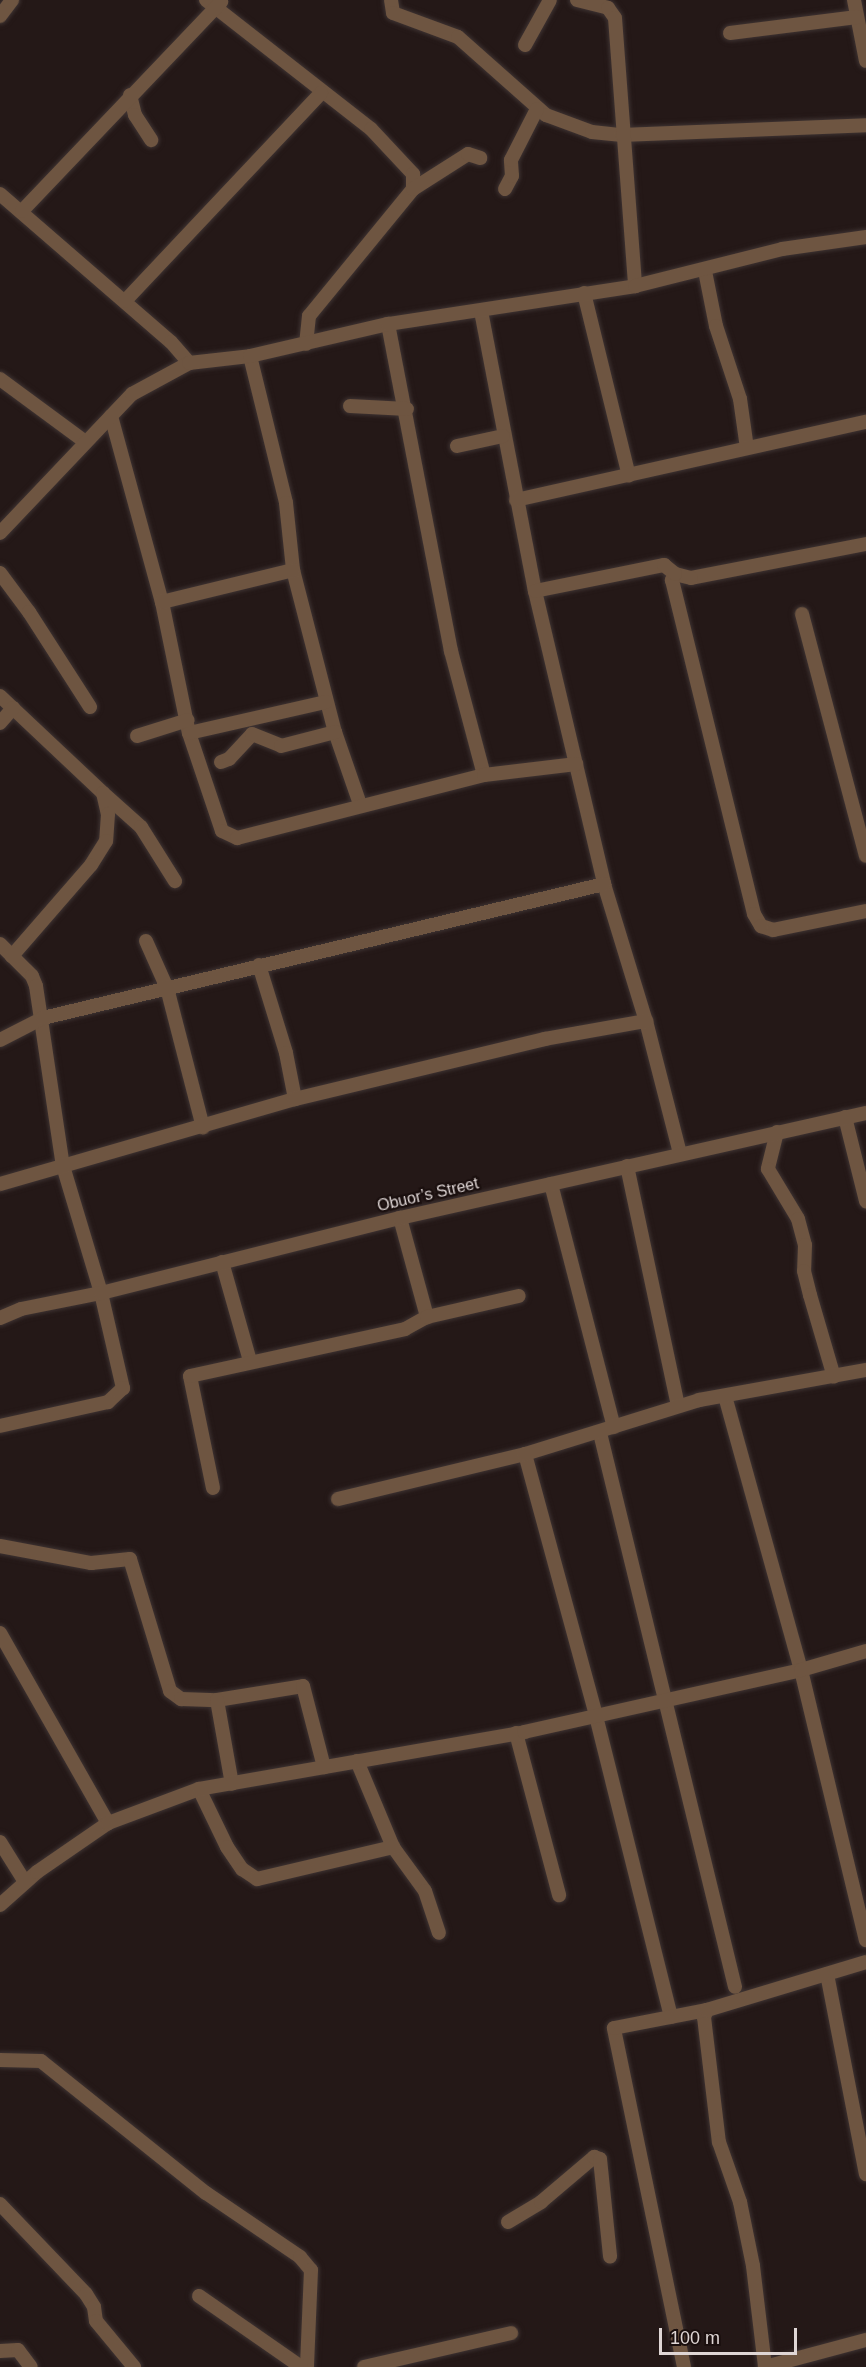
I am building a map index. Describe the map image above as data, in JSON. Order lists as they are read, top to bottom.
{
  "streets": {
    "street": ["Obuor’s Street"]
  },
  "scale_bar": "100 m"
}
